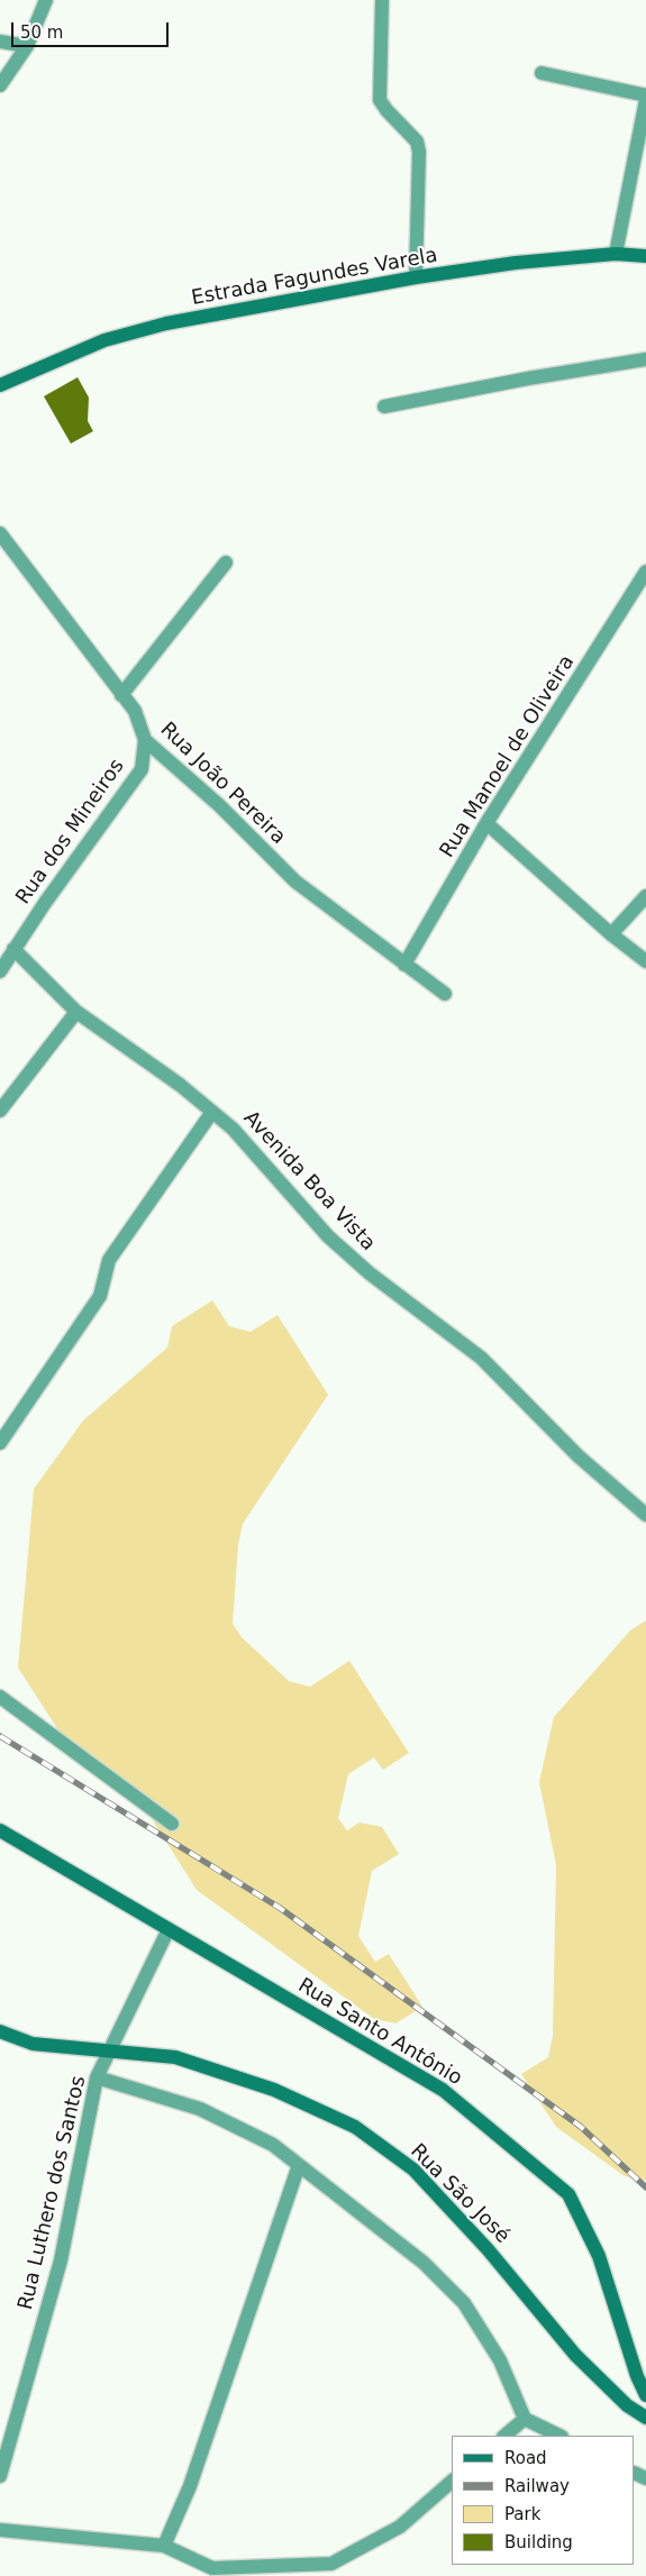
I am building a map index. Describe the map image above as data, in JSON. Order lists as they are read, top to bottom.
{
  "streets": {
    "main road": ["Estrada Fagundes Varela", "Rua Santo Antônio", "Rua São José"],
    "street": [
      "Rua Manoel de Oliveira",
      "Rua João Pereira",
      "Rua dos Mineiros",
      "Avenida Boa Vista",
      "Rua Luthero dos Santos"
    ]
  },
  "crossings": [
    ["Rua Manoel de Oliveira", "Rua João Pereira"],
    ["Rua João Pereira", "Rua dos Mineiros"],
    ["Rua dos Mineiros", "Avenida Boa Vista"],
    ["Rua Santo Antônio", "Rua Luthero dos Santos"],
    ["Rua Luthero dos Santos", "Rua São José"]
  ],
  "legend": [
    "Road",
    "Railway",
    "Park",
    "Building"
  ],
  "scale_bar": "50 m"
}
